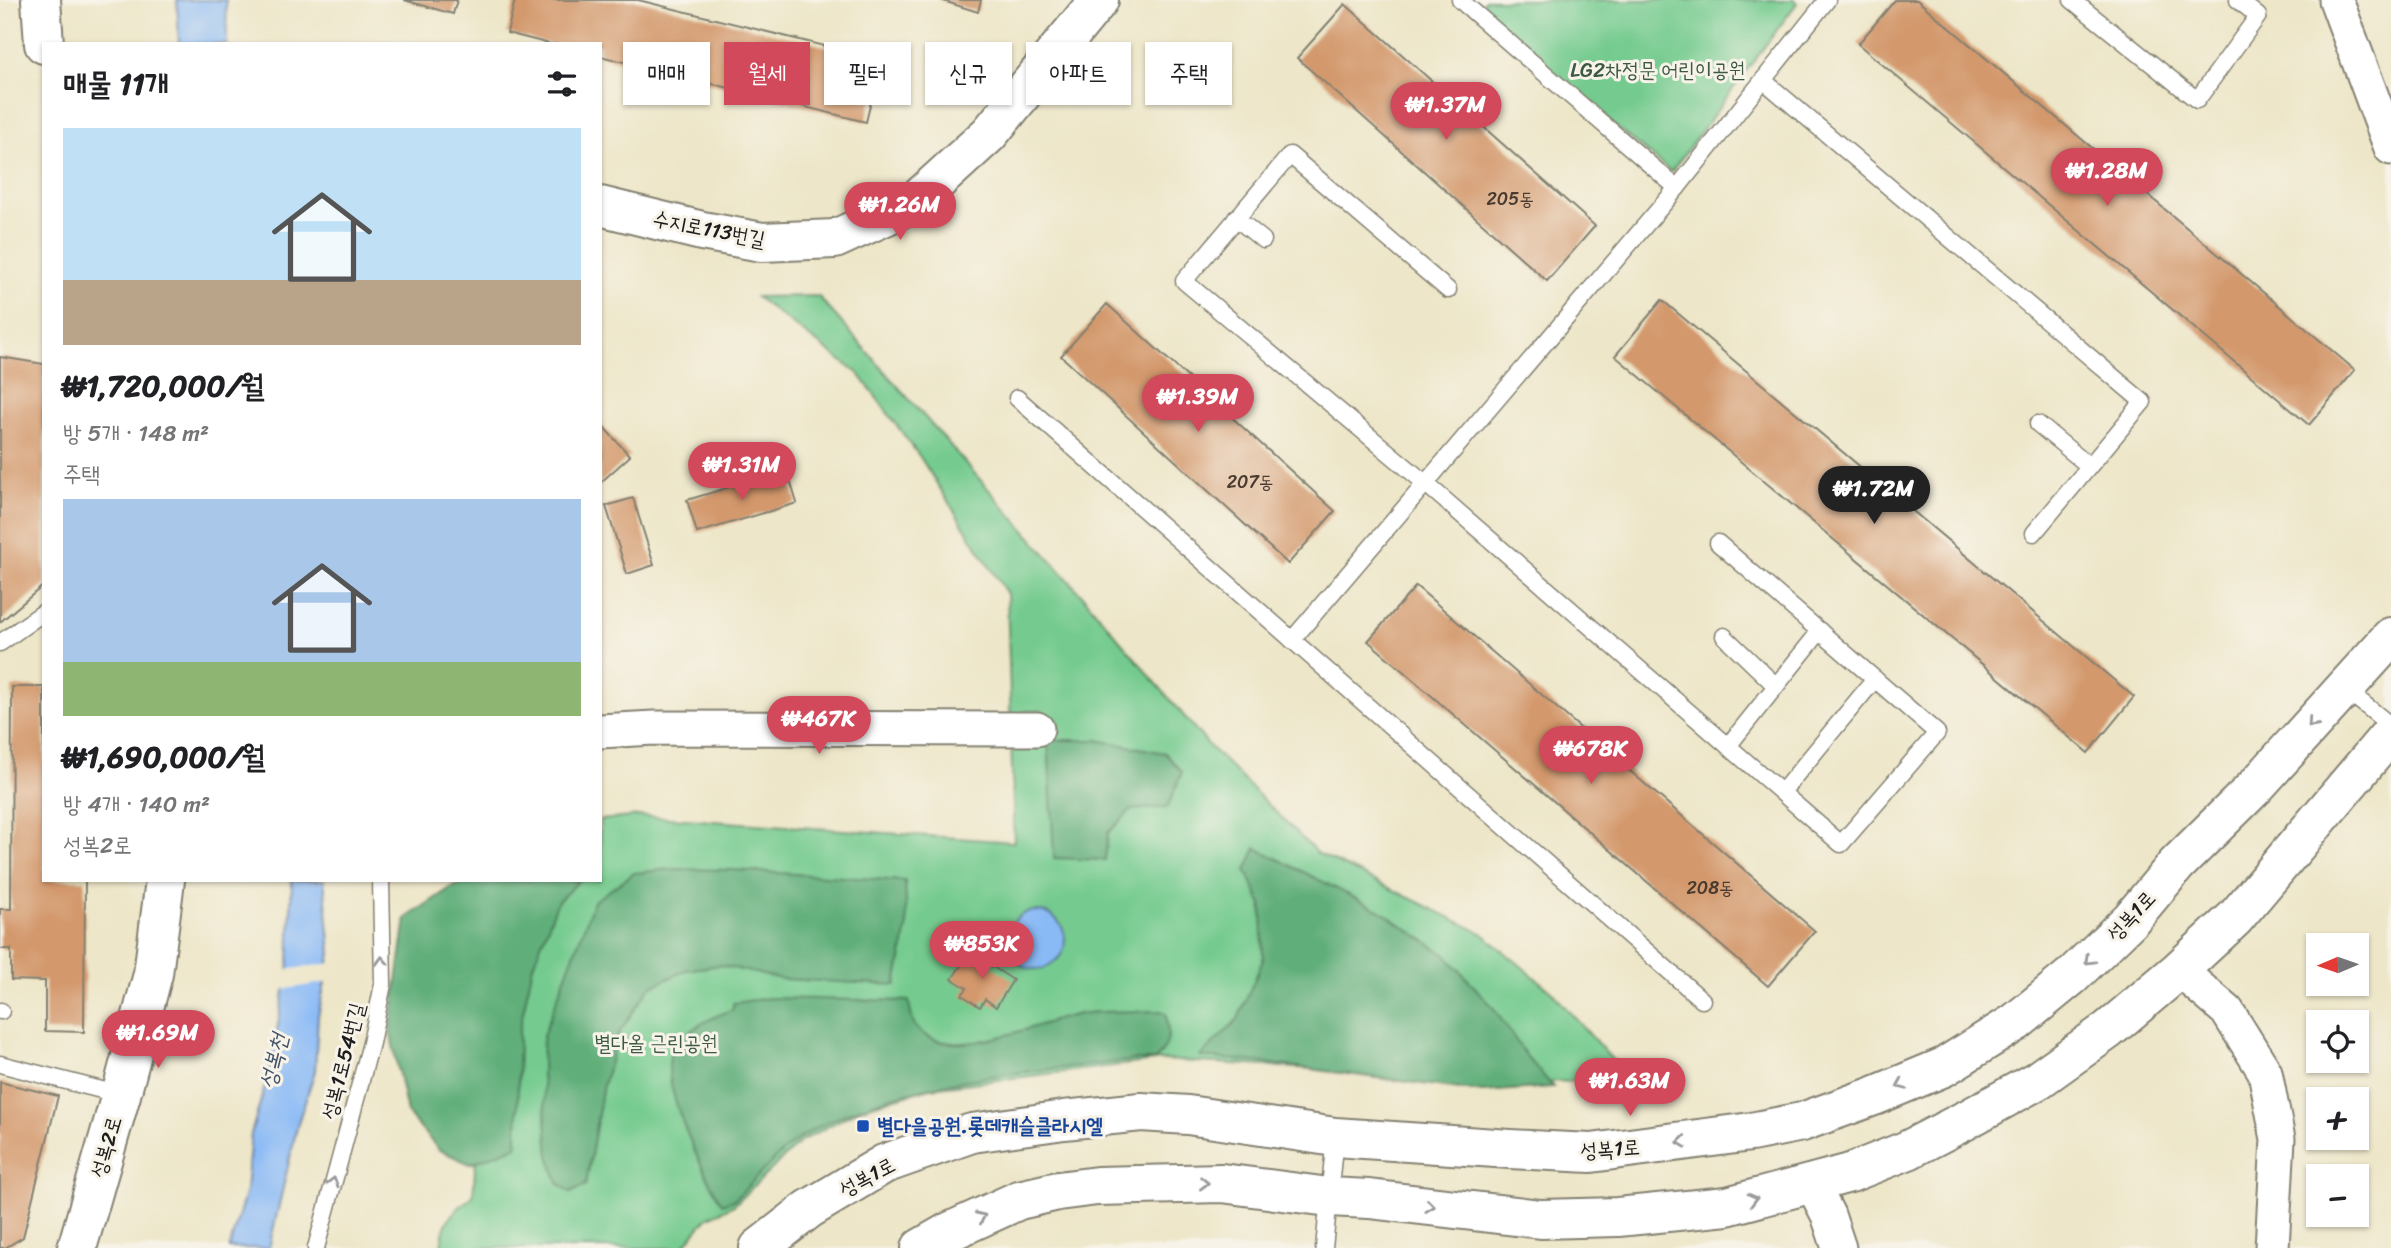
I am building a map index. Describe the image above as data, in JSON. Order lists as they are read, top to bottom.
{
  "streets": {
    "street": ["수지로113번길", "성복1로", "성복2로"],
    "lane": ["성복1로54번길"]
  },
  "one_way": ["성복1로54번길"],
  "water": ["성복천"],
  "parks": ["LG2차정문 어린이공원", "별다올 근린공원"],
  "places": {
    "transit": ["별다을공원.롯데캐슬클라시엘"]
  },
  "house_numbers": ["205동", "207동", "208동"],
  "north": "left",
  "page": {
    "chip": [
      "매매",
      "월세",
      "필터",
      "신규",
      "아파트",
      "주택"
    ],
    "heading": "매물 11개",
    "price": [
      "₩1.37M",
      "₩1.28M",
      "₩1.26M",
      "₩1.39M",
      "₩1.31M",
      "₩1.72M",
      "₩467K",
      "₩678K",
      "₩853K",
      "₩1.69M",
      "₩1.63M"
    ],
    "list": [
      {
        "name": "₩1,720,000/월",
        "note": "방 5개 · 148 m² · 주택"
      },
      {
        "name": "₩1,690,000/월",
        "note": "방 4개 · 140 m² · 성복2로"
      }
    ],
    "map_buttons": ["+", "−"]
  }
}
